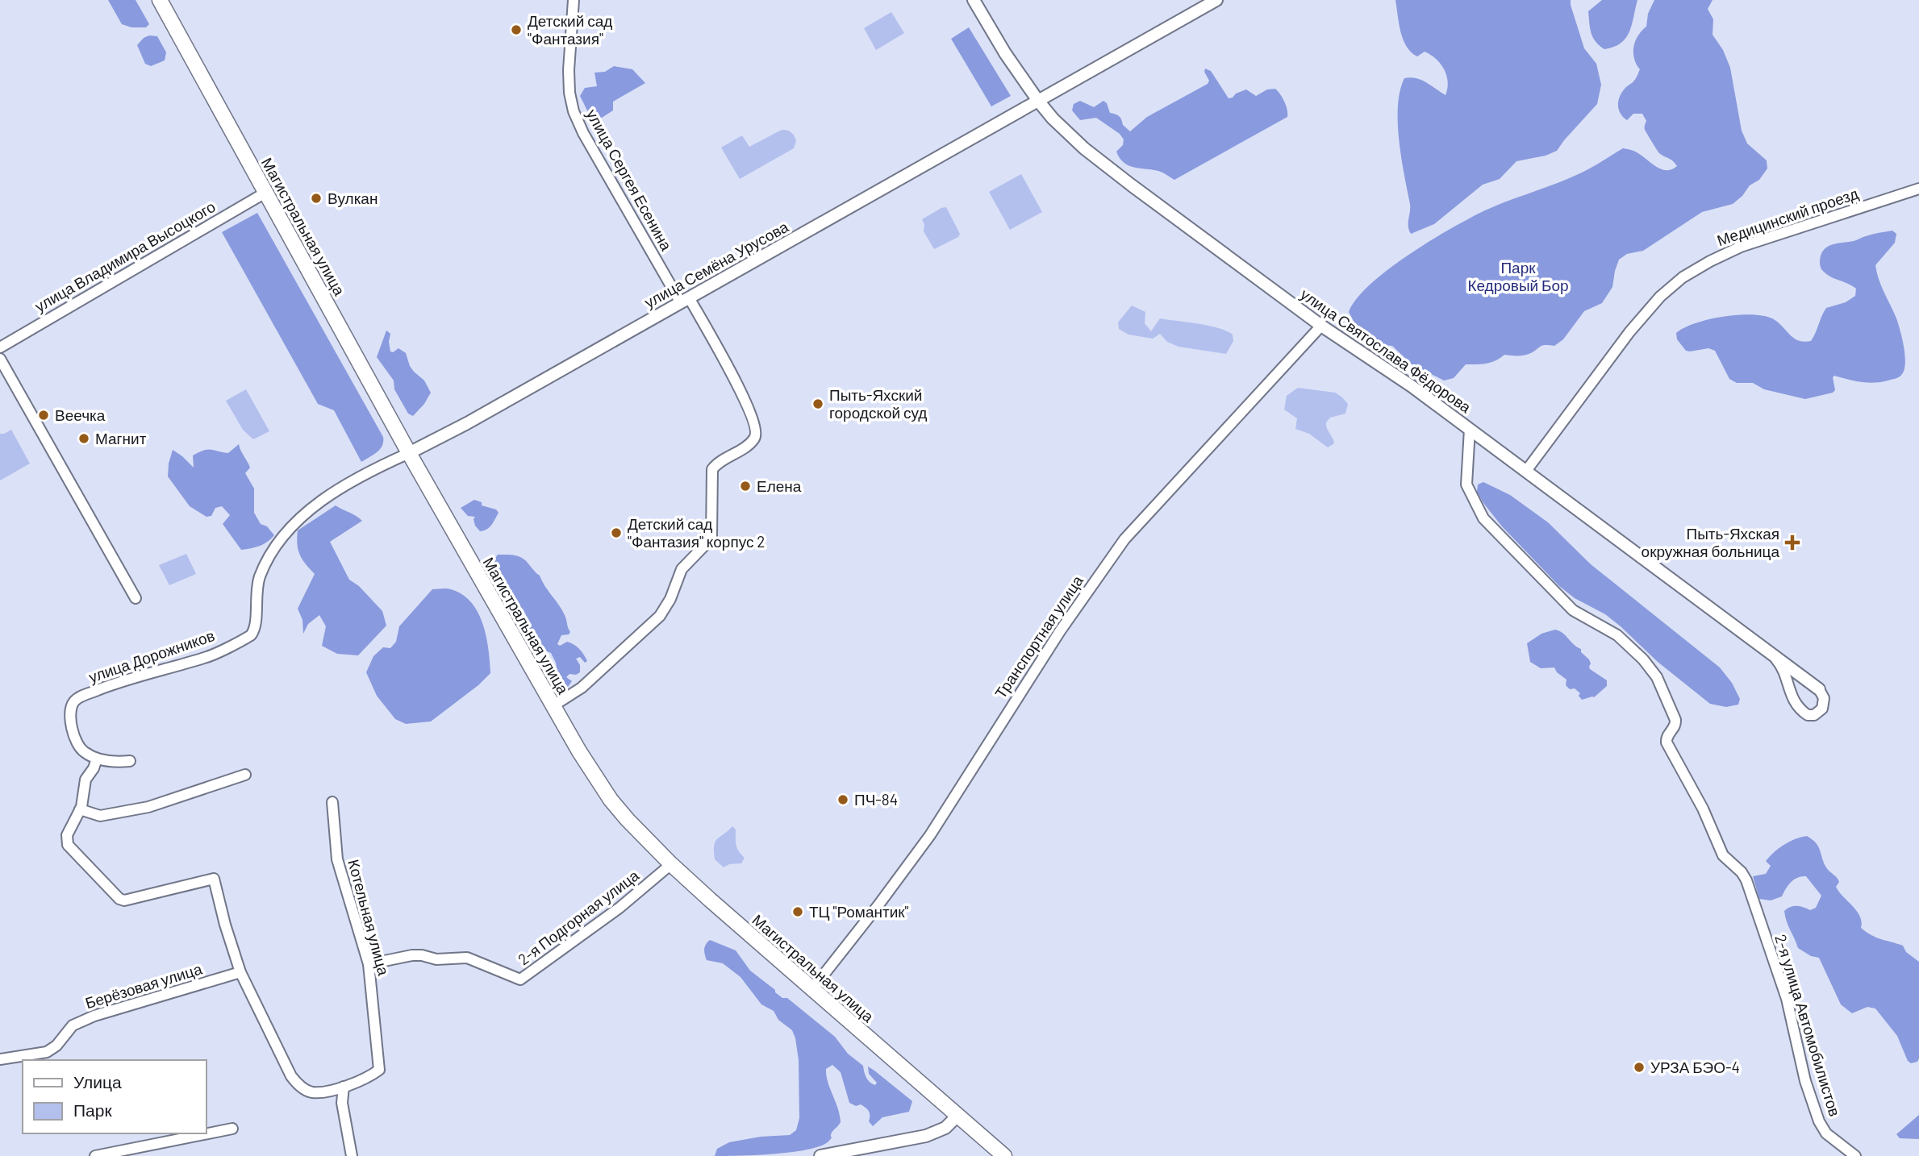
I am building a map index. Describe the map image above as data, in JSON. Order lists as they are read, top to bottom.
{
  "streets": {
    "main road": ["Магистральная улица"],
    "street": [
      "улица Сергея Есенина",
      "Медицинский проезд",
      "улица Владимира Высоцкого",
      "улица Семёна Урусова",
      "улица Святослава Фёдорова",
      "Транспортная улица",
      "улица Дорожников",
      "Котельная улица",
      "2-я Подгорная улица",
      "Берёзовая улица",
      "2-я улица Автомобилистов"
    ]
  },
  "crossings": [
    ["улица Сергея Есенина", "Магистральная улица"],
    ["улица Сергея Есенина", "улица Семёна Урусова"],
    ["Медицинский проезд", "улица Святослава Фёдорова"],
    ["Магистральная улица", "улица Владимира Высоцкого"],
    ["Магистральная улица", "улица Семёна Урусова"],
    ["Магистральная улица", "Транспортная улица"],
    ["Магистральная улица", "улица Дорожников"],
    ["Магистральная улица", "2-я Подгорная улица"],
    ["улица Семёна Урусова", "улица Святослава Фёдорова"],
    ["улица Семёна Урусова", "улица Дорожников"],
    ["улица Святослава Фёдорова", "Транспортная улица"],
    ["улица Святослава Фёдорова", "2-я улица Автомобилистов"],
    ["Котельная улица", "2-я Подгорная улица"],
    ["Котельная улица", "Берёзовая улица"]
  ],
  "parks": ["Парк Кедровый Бор"],
  "places": {
    "other": [
      "Детский сад \"Фантазия\"",
      "Вулкан",
      "Пыть-Яхский городской суд",
      "Веечка",
      "Магнит",
      "Елена",
      "Детский сад \"Фантазия\" корпус 2",
      "ПЧ-84",
      "ТЦ \"Романтик\"",
      "УРЗА БЭО-4"
    ],
    "health": ["Пыть-Яхская окружная больница"]
  },
  "legend": ["Улица", "Парк"]
}
